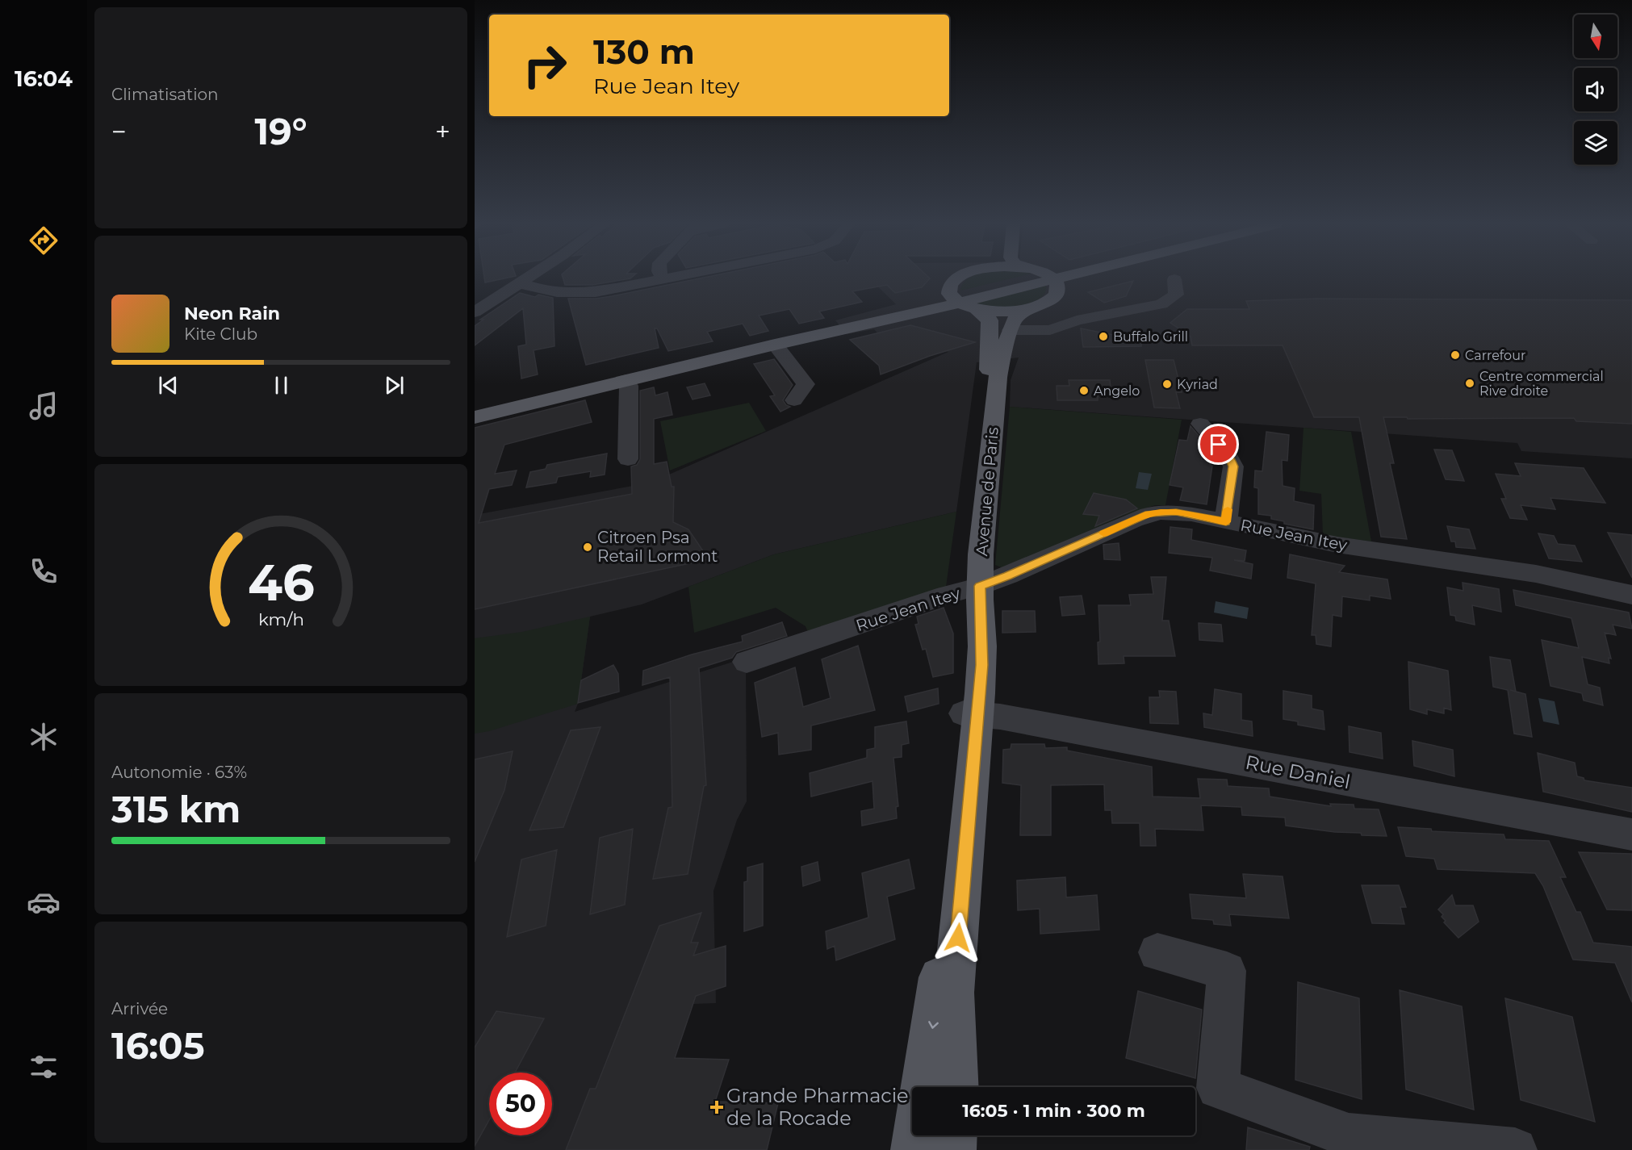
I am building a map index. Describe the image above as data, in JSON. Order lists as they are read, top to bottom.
{
  "streets": {
    "main road": ["Avenue de Paris"],
    "street": ["Rue Jean Itey", "Rue Daniel"]
  },
  "crossings": [
    ["Avenue de Paris", "Rue Jean Itey"],
    ["Avenue de Paris", "Rue Daniel"]
  ],
  "places": {
    "other": [
      "Buffalo Grill",
      "Carrefour",
      "Centre commercial Rive droite",
      "Kyriad",
      "Angelo",
      "Citroen Psa Retail Lormont"
    ],
    "health": ["Grande Pharmacie de la Rocade"]
  },
  "north": "bottom",
  "page": {
    "tabs": "16:04",
    "tile": [
      "Climatisation",
      ["Autonomie · 63%", "315 km"],
      ["Arrivée", "16:05"]
    ],
    "turn": ["130 m", "Rue Jean Itey"],
    "heat": ["−", "19°", "+"],
    "song": ["Neon Rain", "Kite Club"],
    "limit": "50",
    "trip": "16:05 · 1 min · 300 m",
    "gauge": ["46", "km/h"]
  }
}
